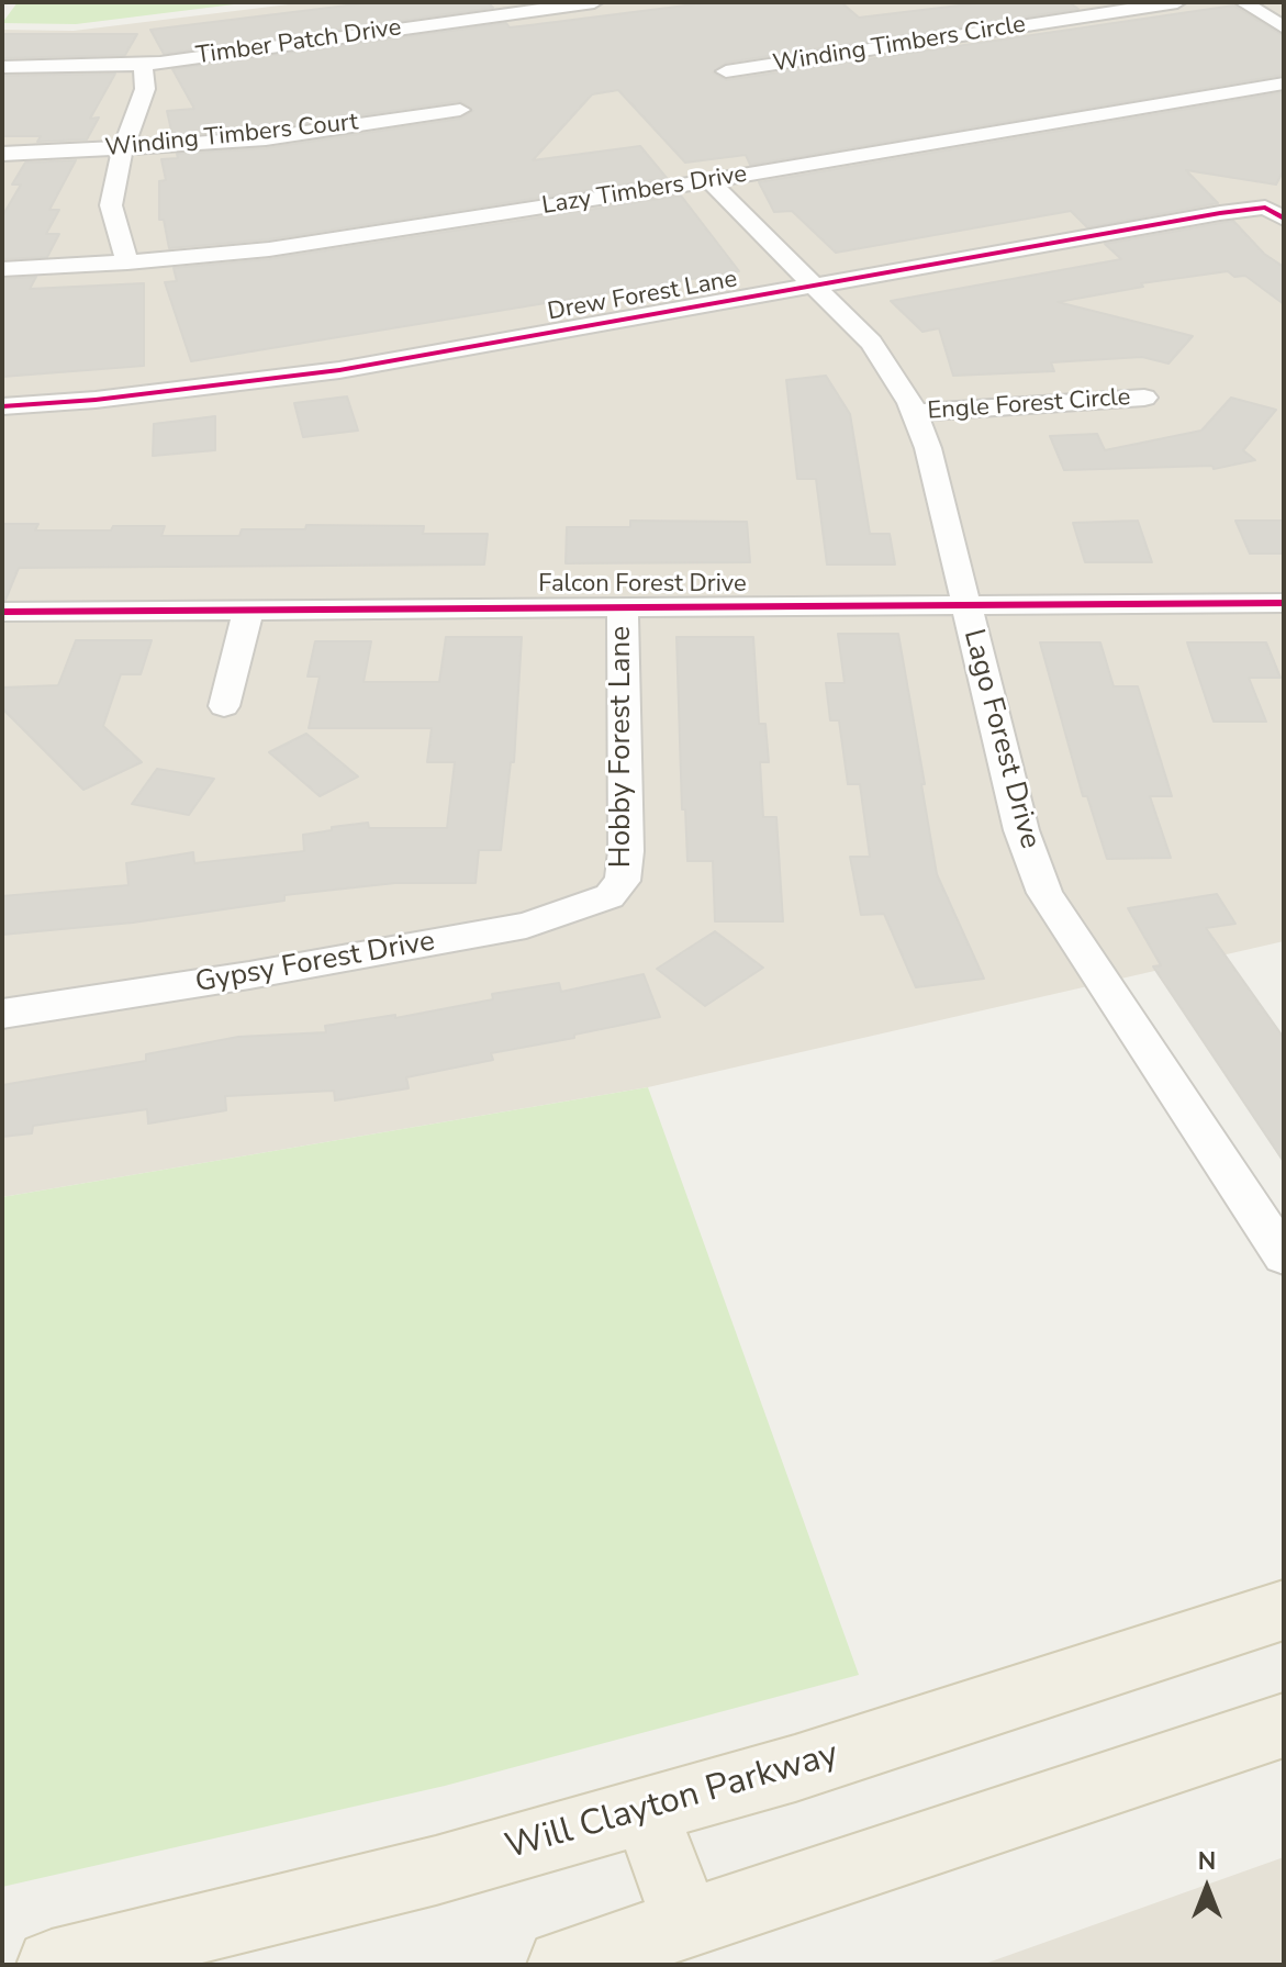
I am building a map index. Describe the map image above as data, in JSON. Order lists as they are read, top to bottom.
{
  "streets": {
    "main road": ["Will Clayton Parkway"],
    "street": [
      "Timber Patch Drive",
      "Winding Timbers Circle",
      "Winding Timbers Court",
      "Lazy Timbers Drive",
      "Drew Forest Lane",
      "Engle Forest Circle",
      "Falcon Forest Drive",
      "Lago Forest Drive",
      "Hobby Forest Lane",
      "Gypsy Forest Drive"
    ]
  },
  "crossings": [
    ["Lazy Timbers Drive", "Lago Forest Drive"],
    ["Drew Forest Lane", "Lago Forest Drive"],
    ["Engle Forest Circle", "Lago Forest Drive"],
    ["Falcon Forest Drive", "Lago Forest Drive"],
    ["Falcon Forest Drive", "Hobby Forest Lane"],
    ["Hobby Forest Lane", "Gypsy Forest Drive"]
  ],
  "north": "top"
}
